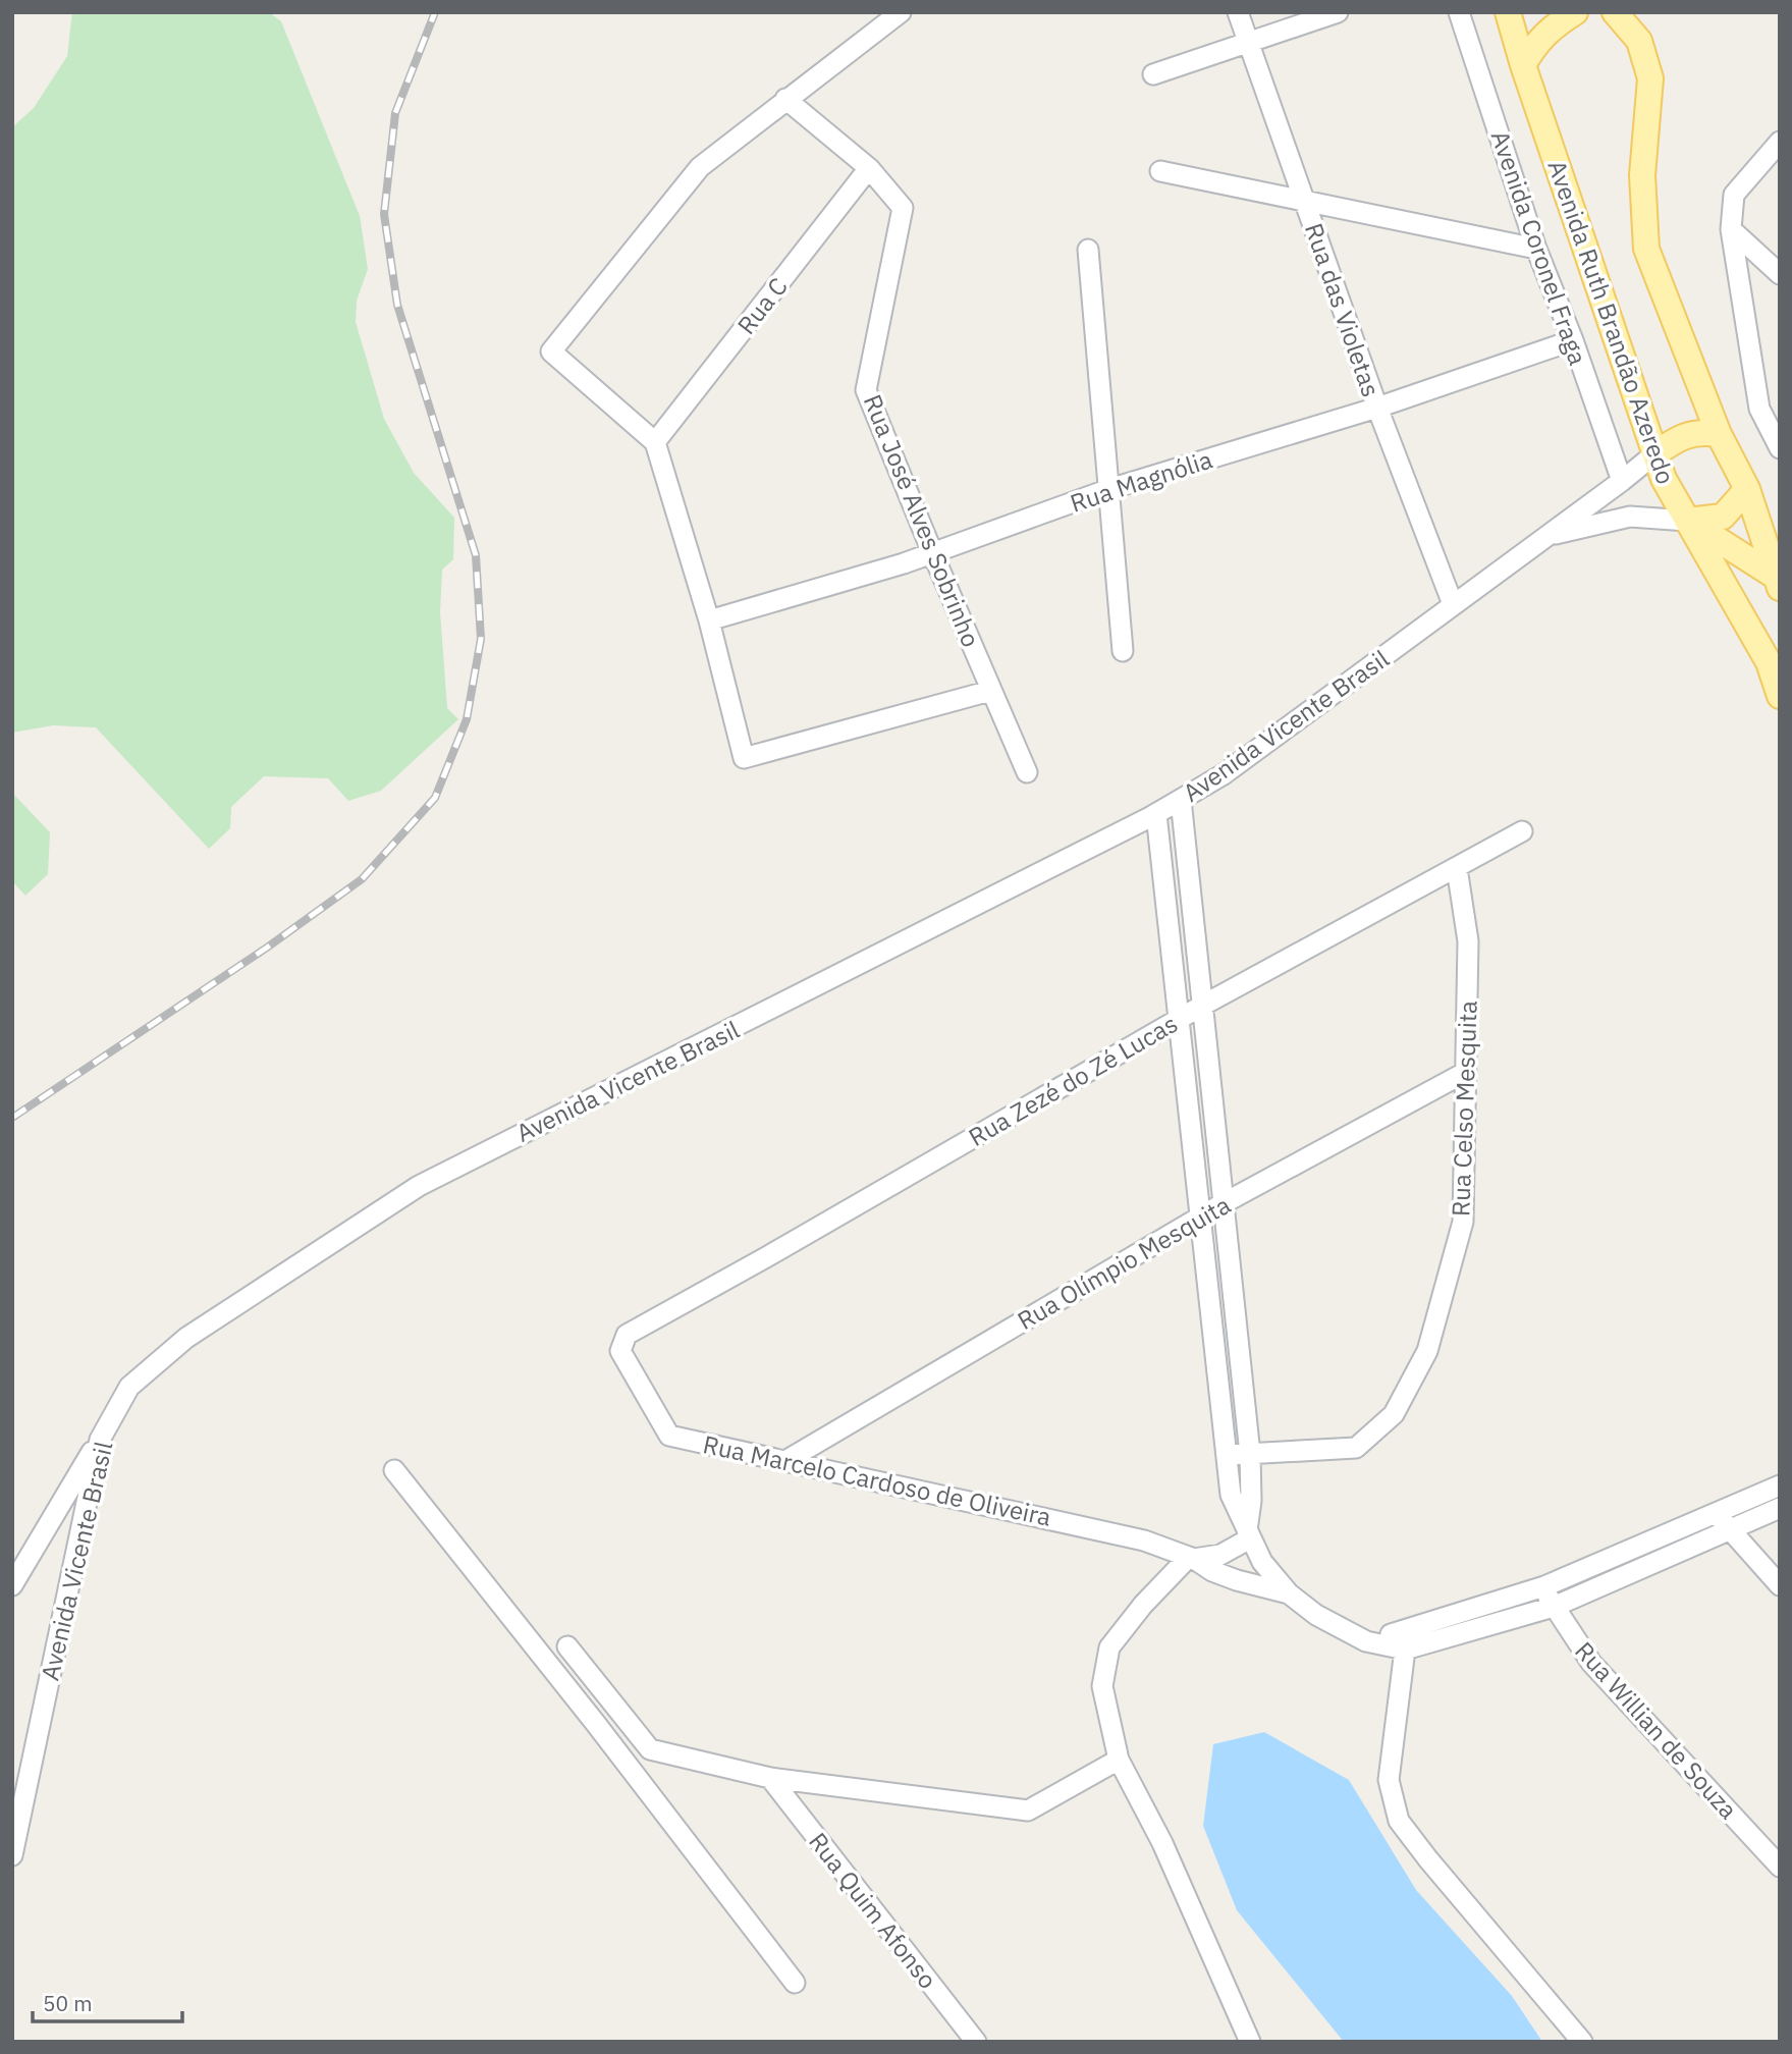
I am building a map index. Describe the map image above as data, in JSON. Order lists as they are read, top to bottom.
{
  "streets": {
    "main road": ["Avenida Ruth Brandão Azeredo"],
    "street": [
      "Avenida Coronel Fraga",
      "Rua C",
      "Rua das Violetas",
      "Rua Magnólia",
      "Rua José Alves Sobrinho",
      "Avenida Vicente Brasil",
      "Rua Zezé do Zé Lucas",
      "Rua Celso Mesquita",
      "Rua Olímpio Mesquita",
      "Rua Marcelo Cardoso de Oliveira",
      "Rua Willian de Souza",
      "Rua Quim Afonso"
    ]
  },
  "crossings": [
    ["Avenida Coronel Fraga", "Rua Magnólia"],
    ["Avenida Coronel Fraga", "Avenida Vicente Brasil"],
    ["Rua C", "Rua José Alves Sobrinho"],
    ["Rua das Violetas", "Rua Magnólia"],
    ["Rua das Violetas", "Avenida Vicente Brasil"],
    ["Avenida Ruth Brandão Azeredo", "Avenida Vicente Brasil"],
    ["Rua Magnólia", "Rua José Alves Sobrinho"],
    ["Rua Zezé do Zé Lucas", "Rua Celso Mesquita"],
    ["Rua Zezé do Zé Lucas", "Rua Marcelo Cardoso de Oliveira"],
    ["Rua Celso Mesquita", "Rua Olímpio Mesquita"],
    ["Rua Olímpio Mesquita", "Rua Marcelo Cardoso de Oliveira"]
  ],
  "scale_bar": "50 m"
}
